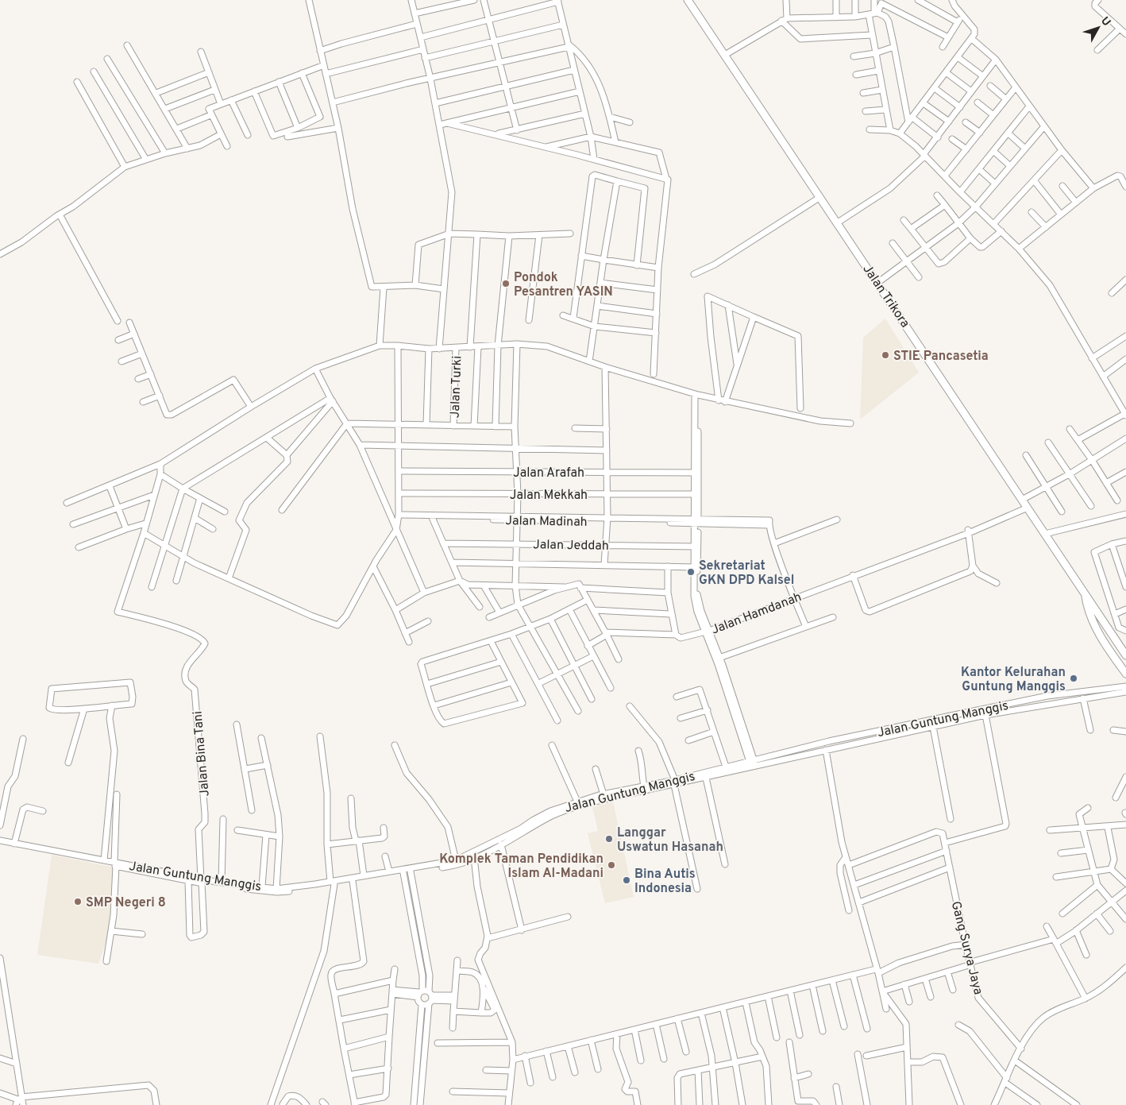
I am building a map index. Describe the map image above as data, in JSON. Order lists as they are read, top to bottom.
{
  "streets": {
    "main road": ["Jalan Trikora"],
    "street": [
      "Jalan Turki",
      "Jalan Arafah",
      "Jalan Mekkah",
      "Jalan Madinah",
      "Jalan Jeddah",
      "Jalan Hamdanah",
      "Jalan Guntung Manggis",
      "Jalan Bina Tani",
      "Gang Surya Jaya"
    ]
  },
  "crossings": [
    ["Jalan Trikora", "Jalan Hamdanah"],
    ["Jalan Guntung Manggis", "Jalan Bina Tani"]
  ],
  "places": [
    "Pondok Pesantren YASIN",
    "STIE Pancasetia",
    "Sekretariat GKN DPD Kalsel",
    "Kantor Kelurahan Guntung Manggis",
    "Langgar Uswatun Hasanah",
    "Komplek Taman Pendidikan Islam Al-Madani",
    "Bina Autis Indonesia",
    "SMP Negeri 8"
  ],
  "north": "top right"
}
